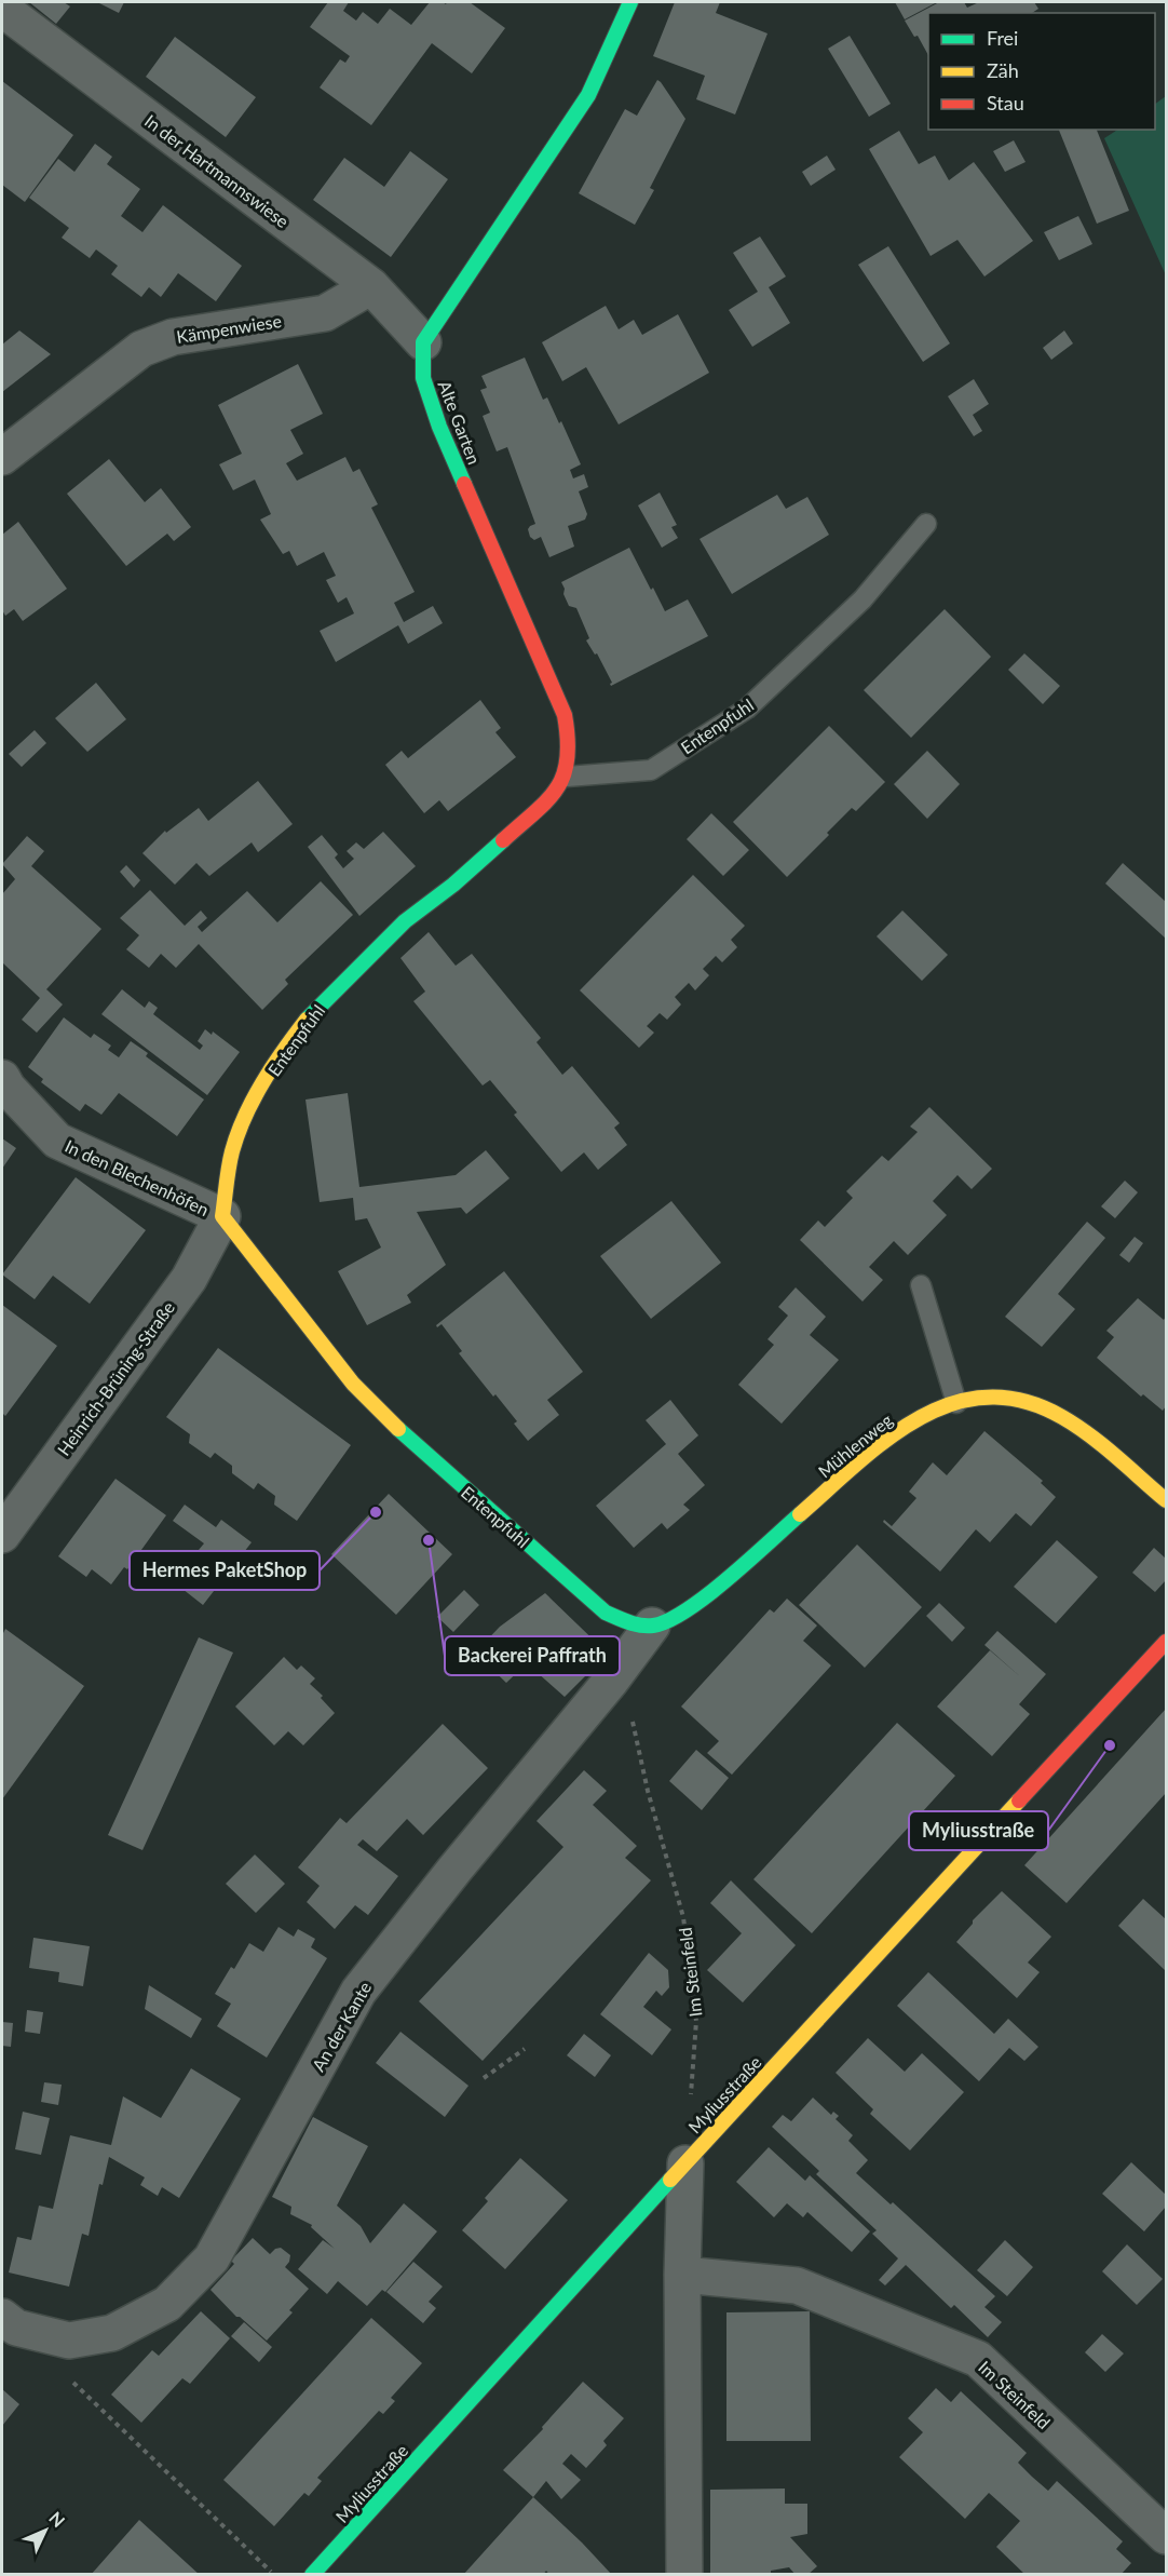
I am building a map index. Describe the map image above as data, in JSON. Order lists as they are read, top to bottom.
{
  "streets": {
    "street": [
      "In der Hartmannswiese",
      "Kämpenwiese",
      "Alte Garten",
      "Entenpfuhl",
      "In den Blechenhöfen",
      "Heinrich-Brüning-Straße",
      "Mühlenweg",
      "Im Steinfeld",
      "An der Kante",
      "Myliusstraße"
    ]
  },
  "crossings": [
    ["In der Hartmannswiese", "Kämpenwiese"],
    ["In der Hartmannswiese", "Alte Garten"],
    ["Alte Garten", "Entenpfuhl"],
    ["Entenpfuhl", "In den Blechenhöfen"],
    ["Entenpfuhl", "Heinrich-Brüning-Straße"],
    ["Entenpfuhl", "Mühlenweg"],
    ["Entenpfuhl", "An der Kante"],
    ["In den Blechenhöfen", "Heinrich-Brüning-Straße"],
    ["Mühlenweg", "An der Kante"],
    ["Im Steinfeld", "An der Kante"],
    ["Im Steinfeld", "Myliusstraße"]
  ],
  "places": ["Hermes PaketShop", "Backerei Paffrath", "Myliusstraße"],
  "legend": ["Frei", "Zäh", "Stau"],
  "north": "top right"
}
